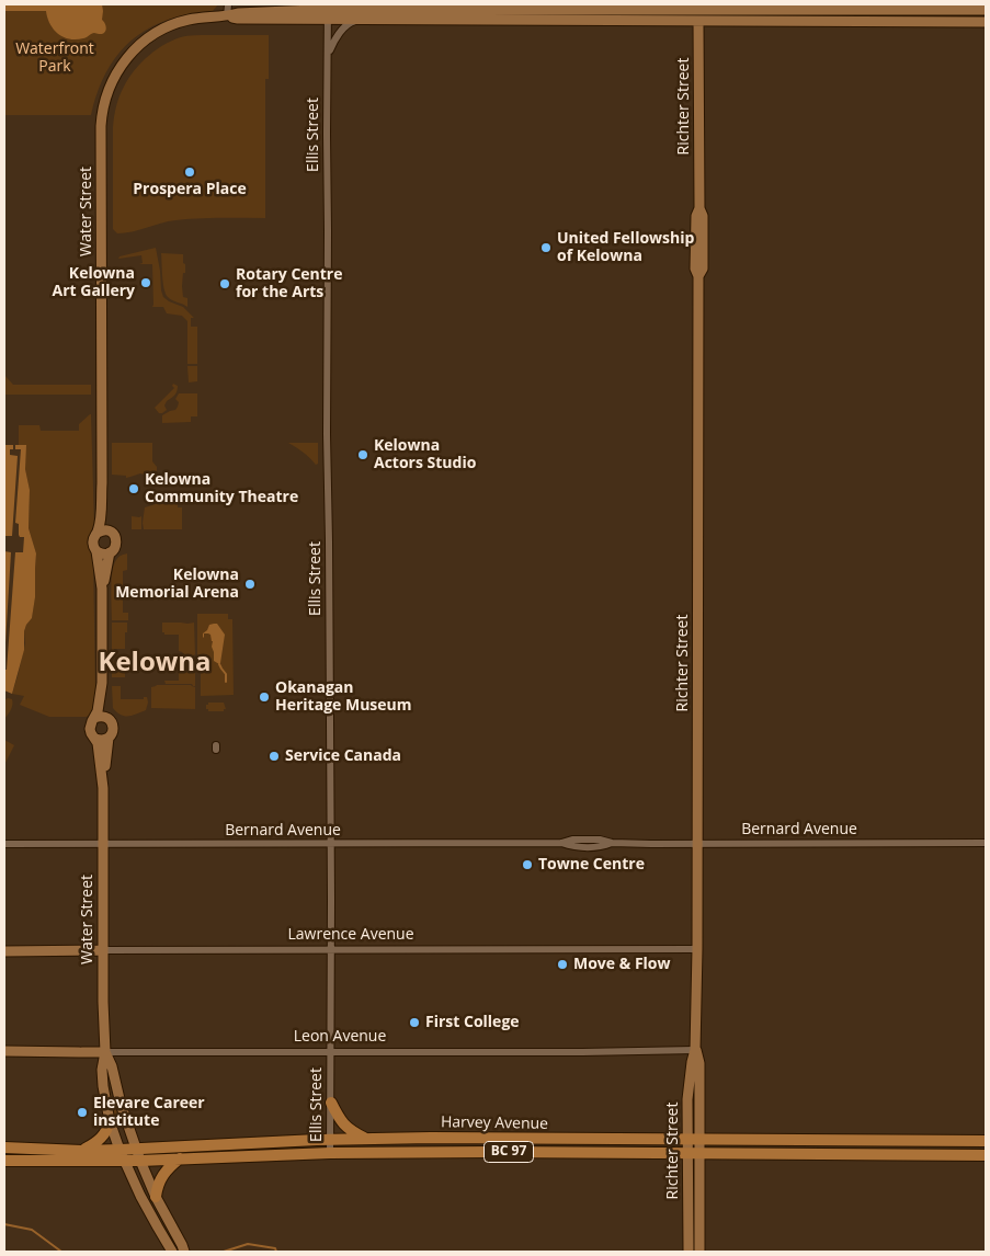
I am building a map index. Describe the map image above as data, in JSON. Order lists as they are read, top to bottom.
{
  "streets": {
    "highway": ["Harvey Avenue", "BC 97"],
    "main road": [
      "Richter Street",
      "Water Street",
      "Lawrence Avenue",
      "Leon Avenue"
    ],
    "street": ["Ellis Street", "Bernard Avenue"]
  },
  "crossings": [
    ["Richter Street", "Bernard Avenue"],
    ["Richter Street", "Lawrence Avenue"],
    ["Richter Street", "Leon Avenue"],
    ["Richter Street", "Harvey Avenue"],
    ["Ellis Street", "Water Street"],
    ["Ellis Street", "Bernard Avenue"],
    ["Ellis Street", "Lawrence Avenue"],
    ["Ellis Street", "Leon Avenue"],
    ["Ellis Street", "Harvey Avenue"],
    ["Water Street", "Bernard Avenue"],
    ["Water Street", "Lawrence Avenue"],
    ["Water Street", "Leon Avenue"],
    ["Water Street", "Harvey Avenue"]
  ],
  "districts": ["Kelowna"],
  "parks": ["Waterfront Park"],
  "places": [
    "Prospera Place",
    "United Fellowship of Kelowna",
    "Kelowna Art Gallery",
    "Rotary Centre for the Arts",
    "Kelowna Actors Studio",
    "Kelowna Community Theatre",
    "Kelowna Memorial Arena",
    "Okanagan Heritage Museum",
    "Service Canada",
    "Towne Centre",
    "Move & Flow",
    "First College",
    "Elevare Career institute"
  ]
}
